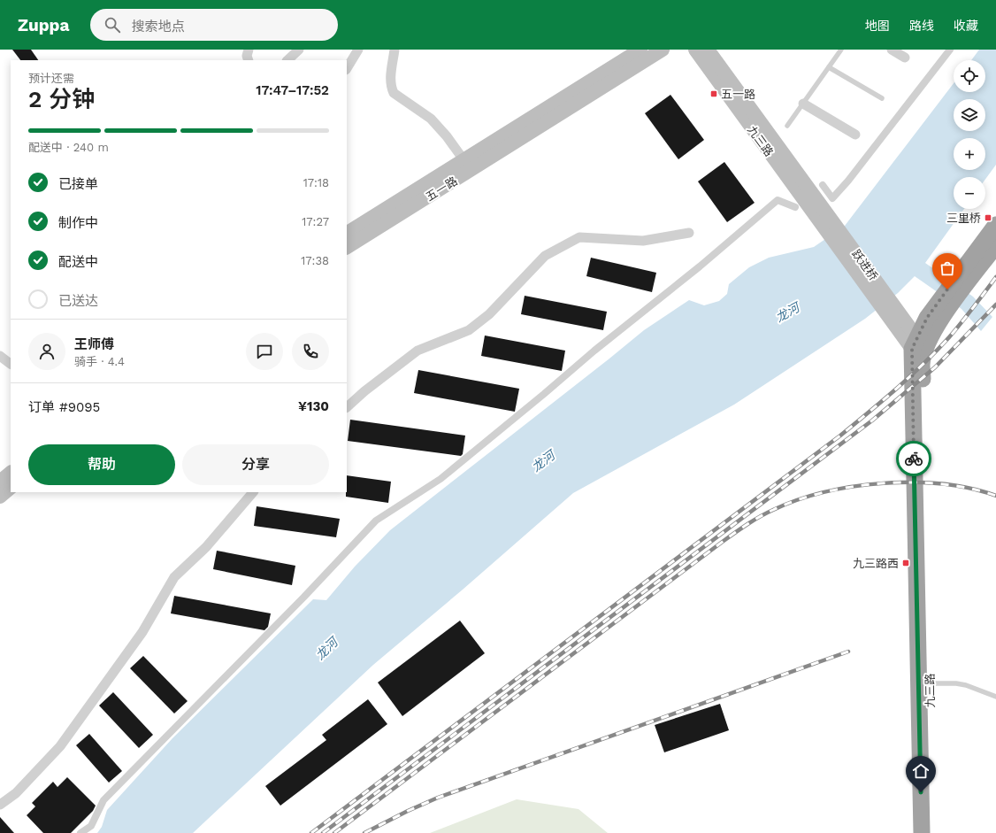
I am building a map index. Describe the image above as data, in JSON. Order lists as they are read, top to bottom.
{
  "streets": {
    "highway": ["九三路"],
    "main road": ["五一路", "跃进桥"]
  },
  "crossings": [
    ["九三路", "跃进桥"]
  ],
  "water": ["龙河"],
  "places": {
    "transit": ["五一路", "三里桥", "九三路西"]
  },
  "page": {
    "header": "Zuppa",
    "search": "搜索地点",
    "nav": ["地图", "路线", "收藏"],
    "map_buttons": ["+", "−"],
    "heading": ["2 分钟", "预计还需", "17:47–17:52"],
    "panel": [
      "王师傅",
      "骑手 · 4.4",
      "订单 #9095",
      "¥130"
    ],
    "bar": "配送中 · 240 m",
    "list": [
      ["已接单", "17:18"],
      ["制作中", "17:27"],
      ["配送中", "17:38"],
      "已送达"
    ],
    "buttons": ["帮助", "分享"]
  }
}
